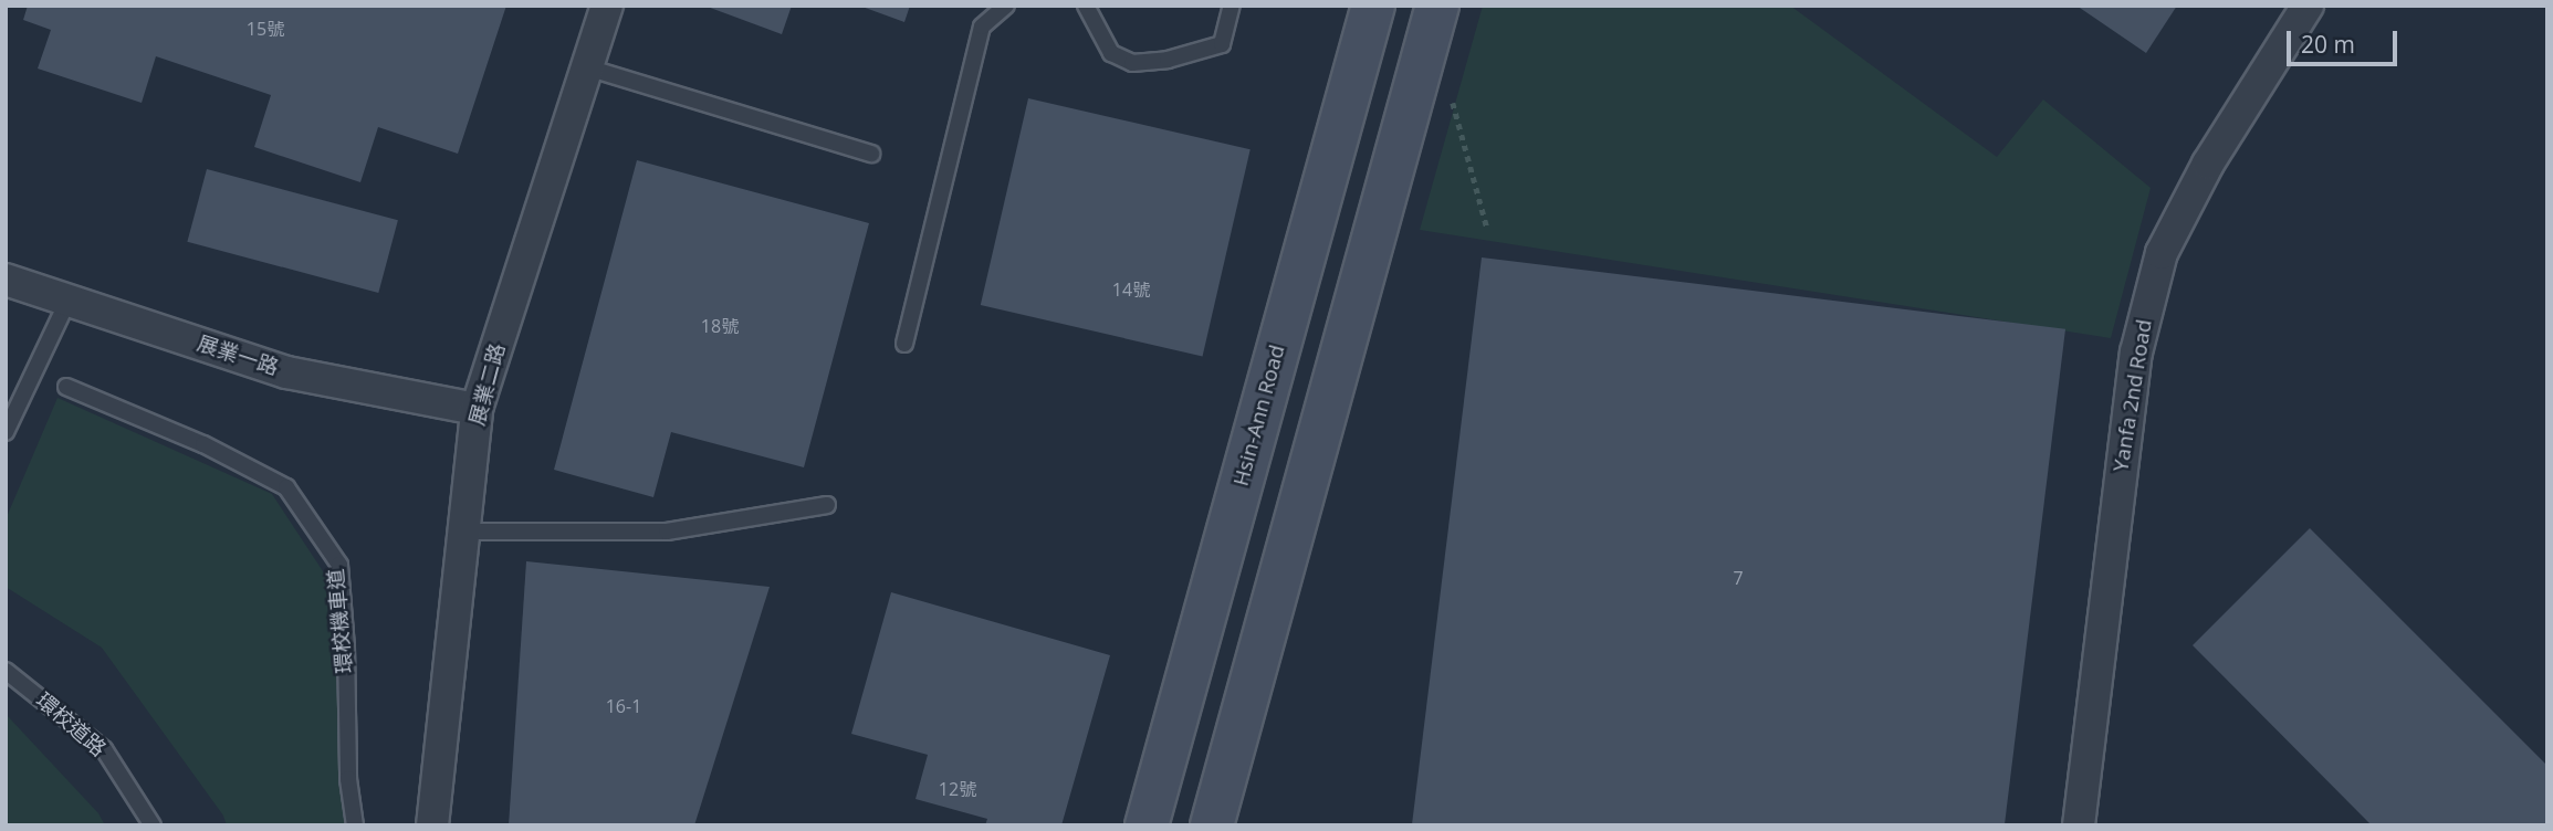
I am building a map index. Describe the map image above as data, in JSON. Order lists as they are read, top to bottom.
{
  "streets": {
    "street": [
      "展業一路",
      "展業二路",
      "Yanfa 2nd Road",
      "Hsin-Ann Road"
    ],
    "lane": ["環校機車道", "環校道路"]
  },
  "crossings": [
    ["展業一路", "展業二路"]
  ],
  "house_numbers": [
    "15號",
    "14號",
    "18號",
    "7",
    "16-1",
    "12號"
  ],
  "scale_bar": "20 m"
}
